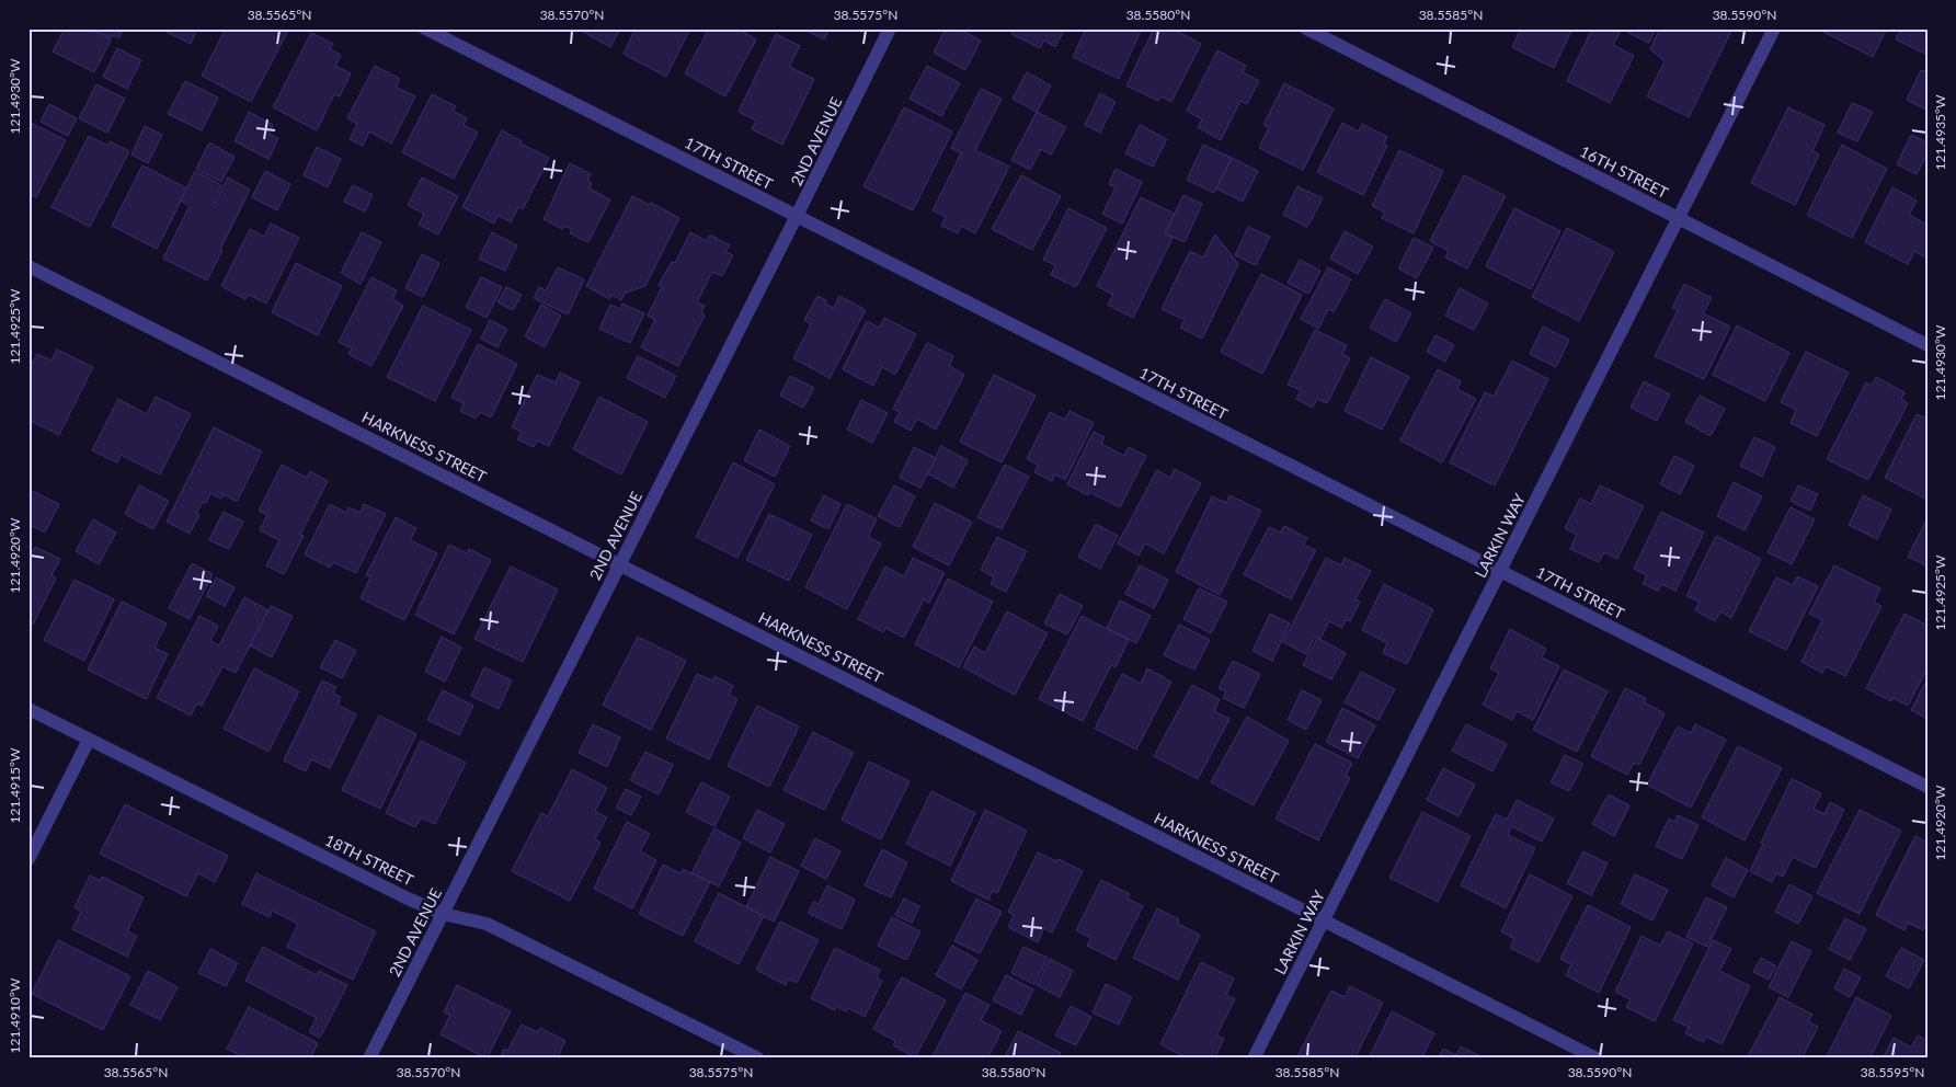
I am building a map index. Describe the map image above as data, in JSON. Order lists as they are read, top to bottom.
{
  "streets": {
    "street": [
      "2ND AVENUE",
      "17TH STREET",
      "16TH STREET",
      "HARKNESS STREET",
      "LARKIN WAY",
      "18TH STREET"
    ]
  },
  "crossings": [
    ["2ND AVENUE", "17TH STREET"],
    ["2ND AVENUE", "HARKNESS STREET"],
    ["2ND AVENUE", "18TH STREET"],
    ["17TH STREET", "LARKIN WAY"],
    ["16TH STREET", "LARKIN WAY"],
    ["HARKNESS STREET", "LARKIN WAY"]
  ],
  "coordinates": [
    "38.5565°N",
    "38.5570°N",
    "38.5575°N",
    "38.5580°N",
    "38.5585°N",
    "38.5590°N",
    "121.4930°W",
    "121.4935°W",
    "121.4925°W",
    "121.4920°W",
    "121.4915°W",
    "121.4910°W",
    "38.5595°N"
  ]
}
